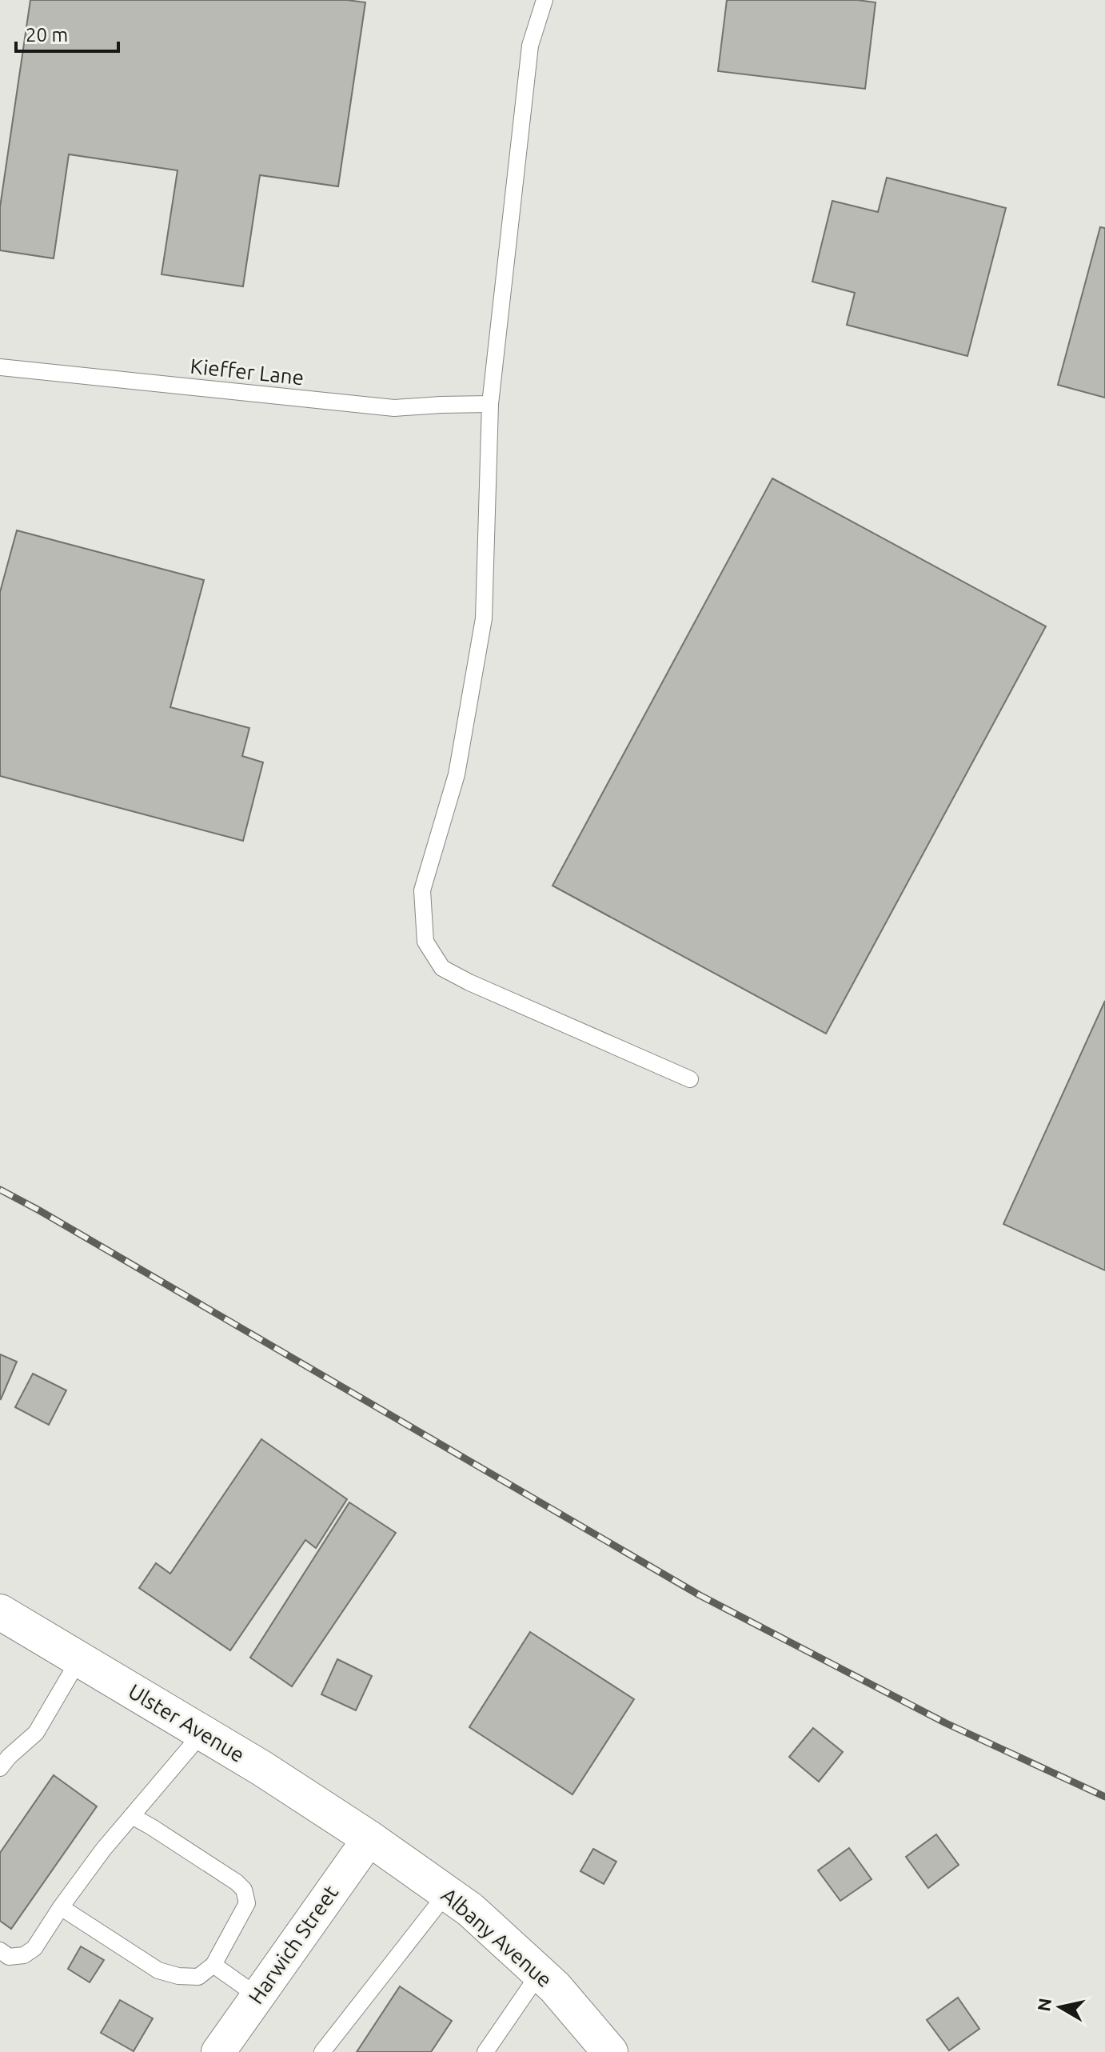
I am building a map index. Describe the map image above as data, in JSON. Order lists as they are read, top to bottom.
{
  "streets": {
    "main road": ["Ulster Avenue", "Albany Avenue"],
    "street": ["Harwich Street"],
    "lane": ["Kieffer Lane"]
  },
  "crossings": [
    ["Ulster Avenue", "Albany Avenue"],
    ["Ulster Avenue", "Harwich Street"],
    ["Albany Avenue", "Harwich Street"]
  ],
  "scale_bar": "20 m",
  "north": "left"
}
